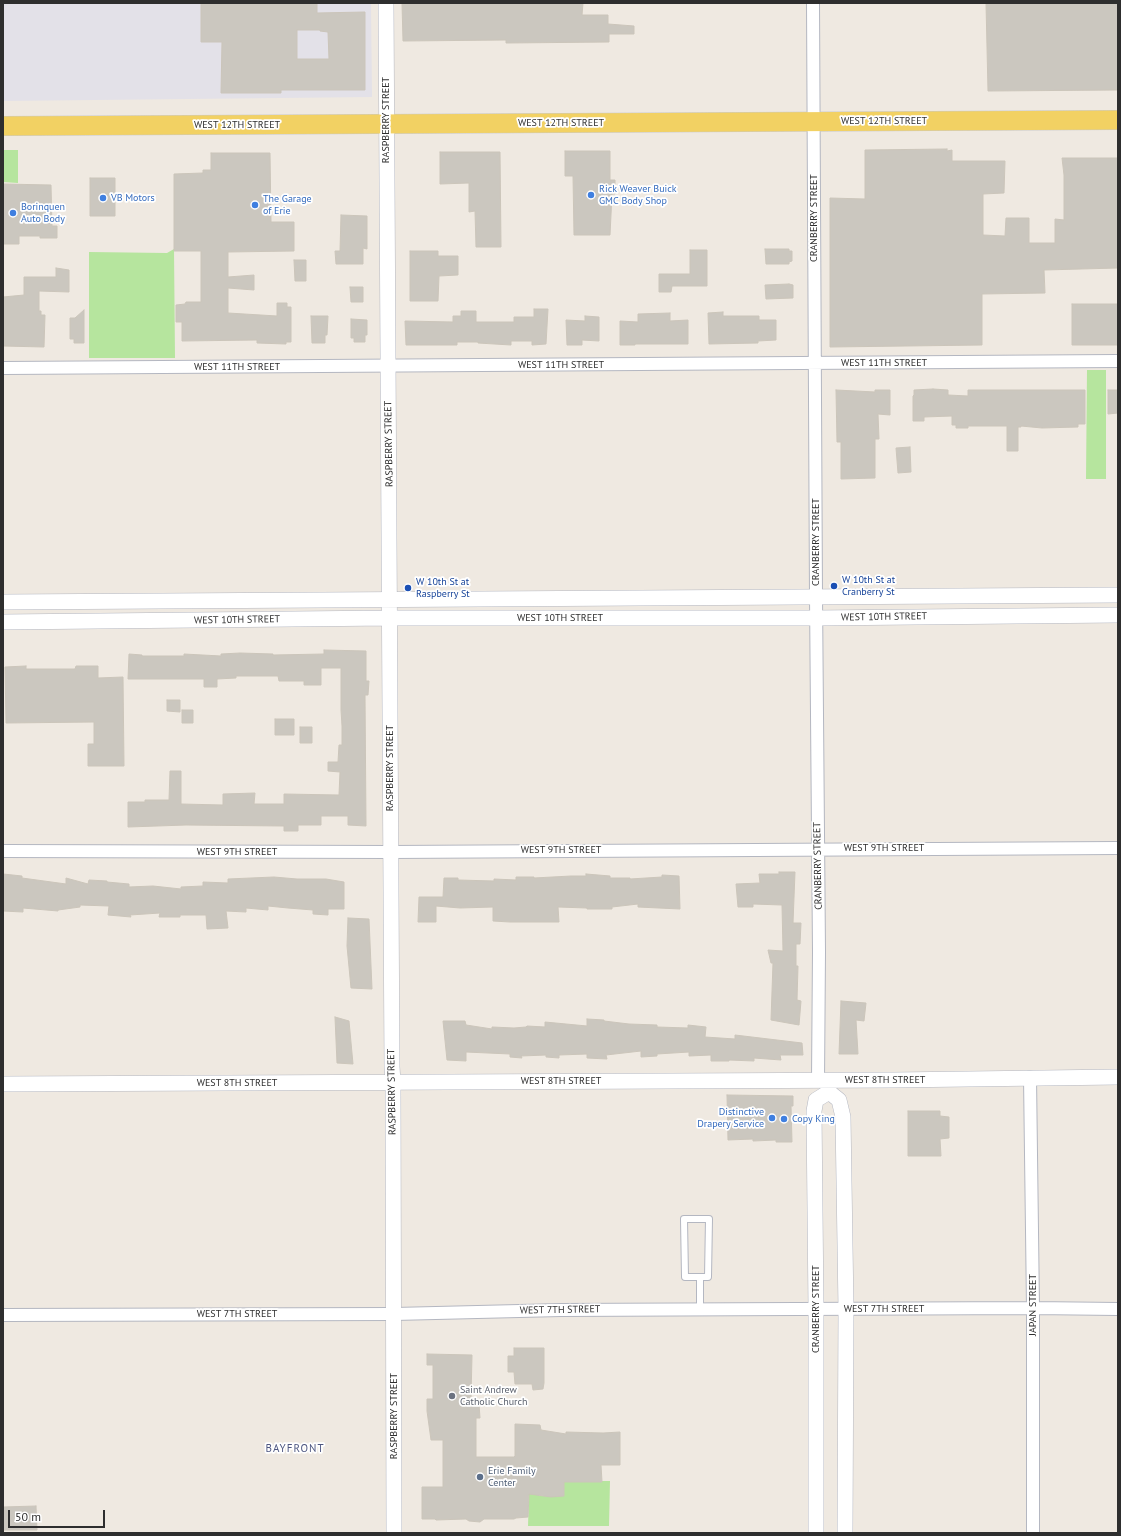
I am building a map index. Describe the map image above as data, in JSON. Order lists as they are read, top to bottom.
{
  "streets": {
    "main road": ["WEST 12TH STREET"],
    "street": [
      "RASPBERRY STREET",
      "CRANBERRY STREET",
      "WEST 11TH STREET",
      "WEST 10TH STREET",
      "WEST 9TH STREET",
      "WEST 8TH STREET",
      "JAPAN STREET",
      "WEST 7TH STREET"
    ]
  },
  "crossings": [
    ["RASPBERRY STREET", "WEST 12TH STREET"],
    ["RASPBERRY STREET", "WEST 11TH STREET"],
    ["RASPBERRY STREET", "WEST 10TH STREET"],
    ["RASPBERRY STREET", "WEST 9TH STREET"],
    ["RASPBERRY STREET", "WEST 8TH STREET"],
    ["RASPBERRY STREET", "WEST 7TH STREET"],
    ["WEST 12TH STREET", "CRANBERRY STREET"],
    ["CRANBERRY STREET", "WEST 11TH STREET"],
    ["CRANBERRY STREET", "WEST 10TH STREET"],
    ["CRANBERRY STREET", "WEST 9TH STREET"],
    ["CRANBERRY STREET", "WEST 8TH STREET"],
    ["CRANBERRY STREET", "WEST 7TH STREET"],
    ["WEST 8TH STREET", "JAPAN STREET"],
    ["JAPAN STREET", "WEST 7TH STREET"]
  ],
  "districts": ["BAYFRONT"],
  "places": [
    "Rick Weaver Buick GMC Body Shop",
    "VB Motors",
    "The Garage of Erie",
    "Borinquen Auto Body",
    "W 10th St at Cranberry St",
    "W 10th St at Raspberry St",
    "Distinctive Drapery Service",
    "Copy King",
    "Saint Andrew Catholic Church",
    "Erie Family Center"
  ],
  "scale_bar": "50 m"
}
